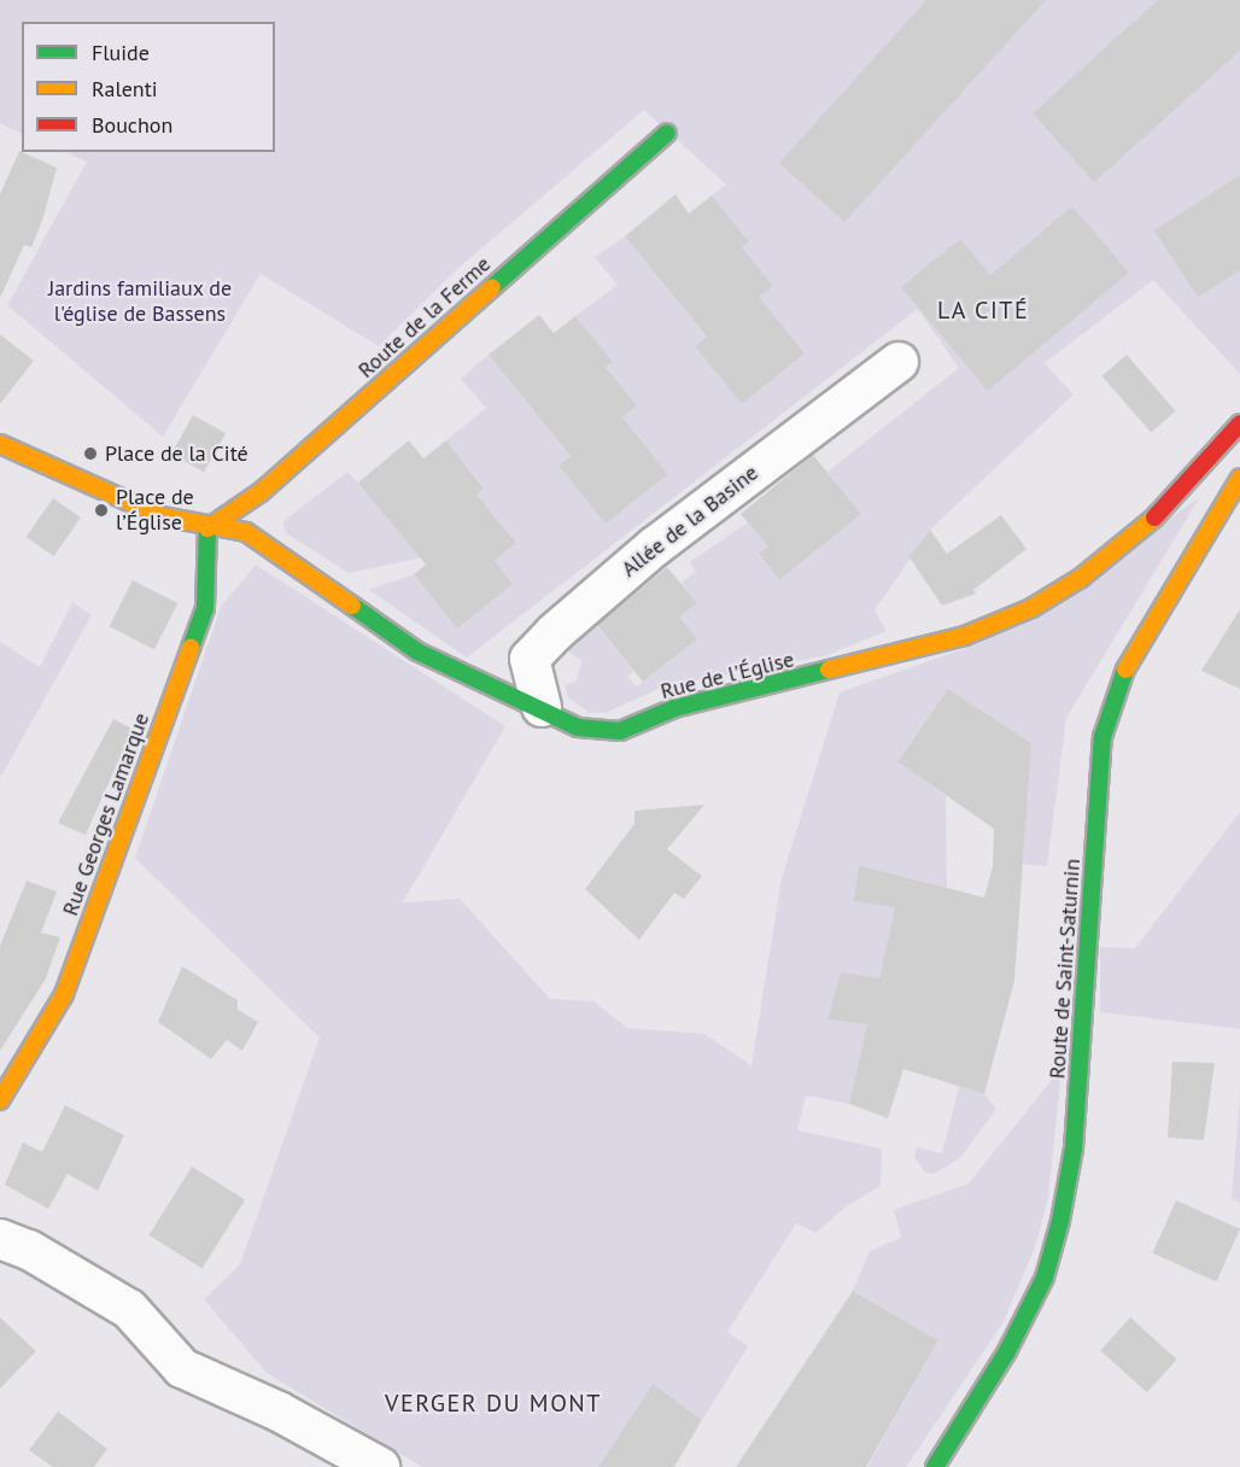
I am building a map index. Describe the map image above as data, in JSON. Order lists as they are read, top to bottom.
{
  "streets": {
    "street": [
      "Route de la Ferme",
      "Allée de la Basine",
      "Rue de l'Église",
      "Rue Georges Lamarque",
      "Route de Saint-Saturnin"
    ]
  },
  "crossings": [
    ["Route de la Ferme", "Rue de l'Église"],
    ["Route de la Ferme", "Rue Georges Lamarque"],
    ["Allée de la Basine", "Rue de l'Église"],
    ["Rue de l'Église", "Rue Georges Lamarque"]
  ],
  "districts": ["LA CITÉ", "VERGER DU MONT"],
  "parks": ["Jardins familiaux de l'église de Bassens"],
  "places": ["Place de la Cité", "Place de l’Église"],
  "legend": ["Fluide", "Ralenti", "Bouchon"]
}
